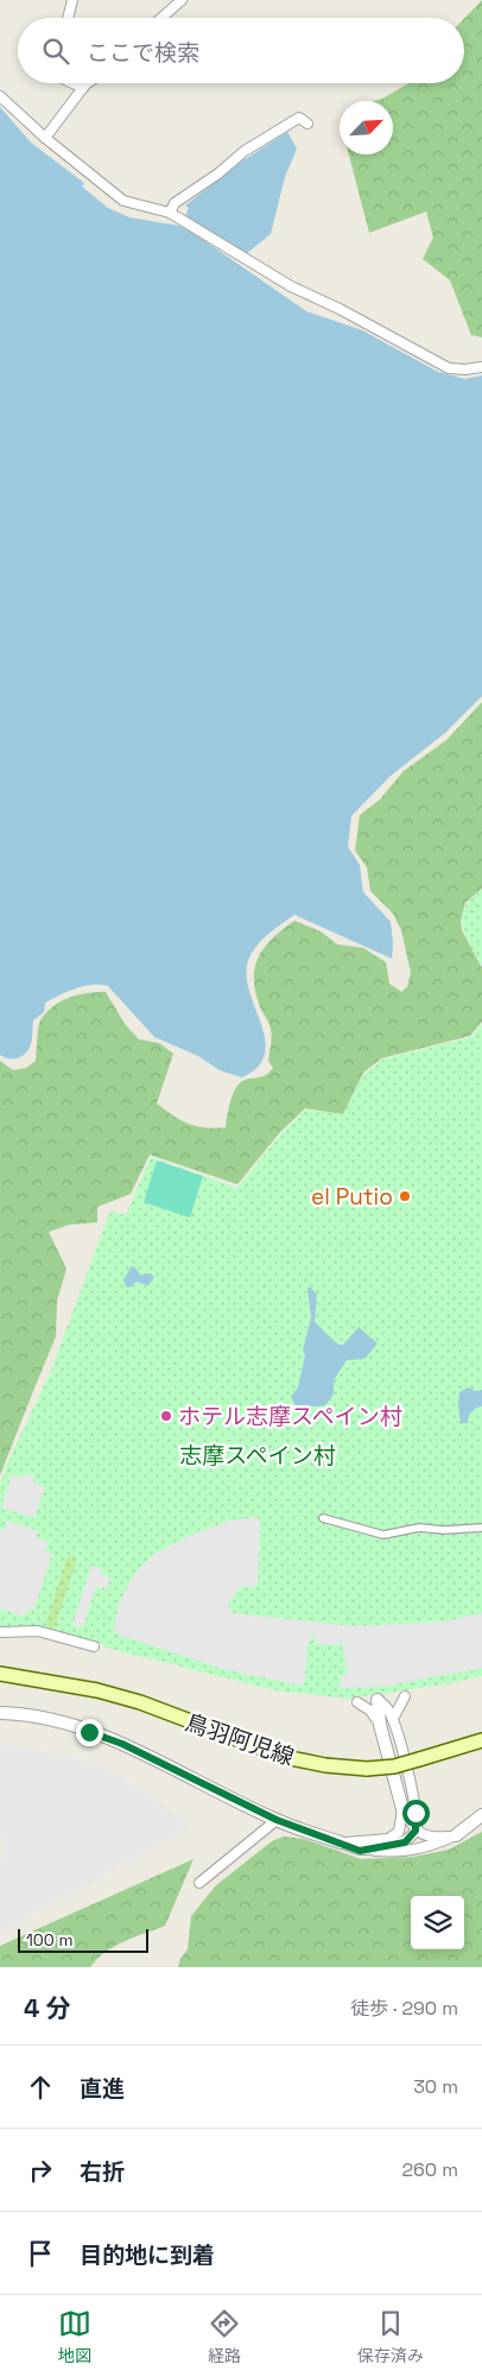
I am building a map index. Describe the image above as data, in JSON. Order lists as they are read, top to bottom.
{
  "streets": {
    "main road": ["鳥羽阿児線"]
  },
  "parks": ["志摩スペイン村"],
  "places": ["el Putio", "ホテル志摩スペイン村"],
  "scale_bar": "100 m",
  "north": "top right",
  "page": {
    "search": "ここで検索",
    "scale": "100 m",
    "heading": ["4 分", "徒歩 · 290 m"],
    "list": [
      ["直進", "30 m"],
      ["右折", "260 m"],
      "目的地に到着"
    ],
    "nav": ["地図", "経路", "保存済み"]
  }
}
